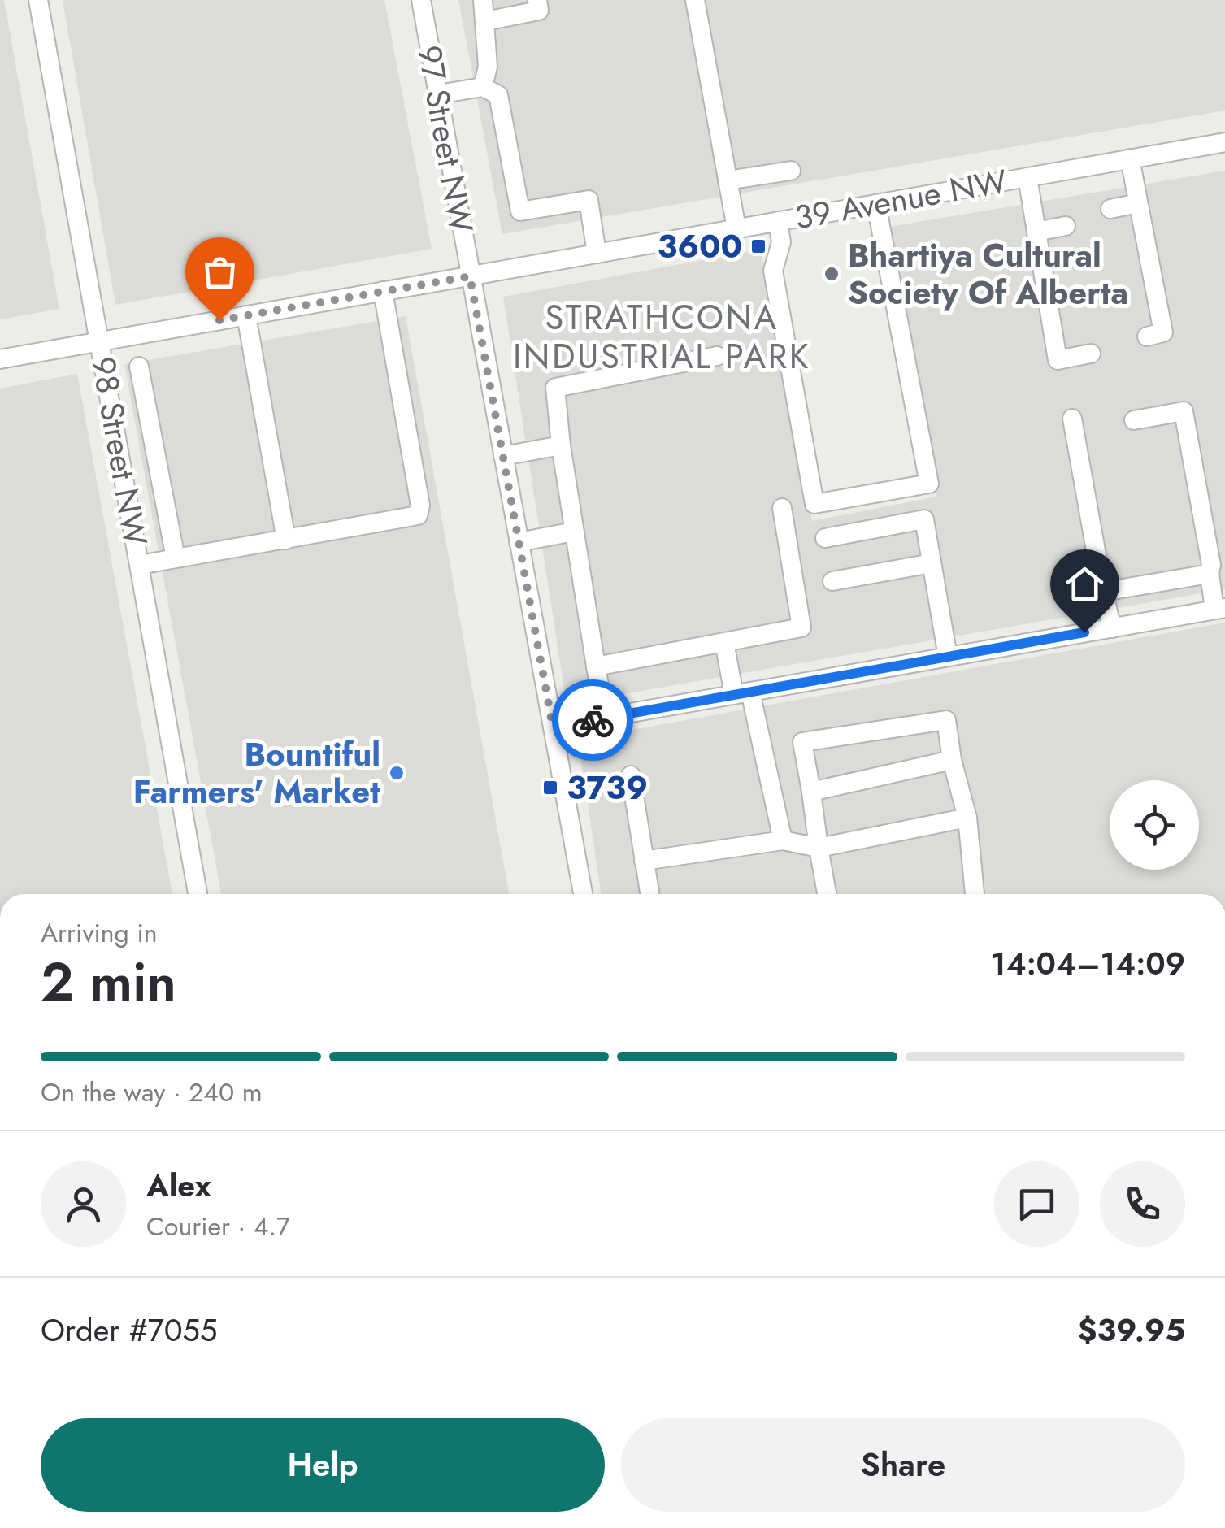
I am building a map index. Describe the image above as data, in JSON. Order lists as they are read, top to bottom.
{
  "streets": {
    "street": ["97 Street NW", "39 Avenue NW", "98 Street NW"]
  },
  "crossings": [
    ["97 Street NW", "39 Avenue NW"],
    ["39 Avenue NW", "98 Street NW"]
  ],
  "districts": ["STRATHCONA INDUSTRIAL PARK"],
  "places": {
    "transit": ["3600", "3739"],
    "other": ["Bhartiya Cultural Society Of Alberta", "Bountiful Farmers' Market"]
  },
  "page": {
    "heading": ["2 min", "Arriving in", "14:04–14:09"],
    "panel": [
      "Alex",
      "Courier · 4.7",
      "Order #7055",
      "$39.95"
    ],
    "bar": "On the way · 240 m",
    "buttons": ["Help", "Share"]
  }
}
